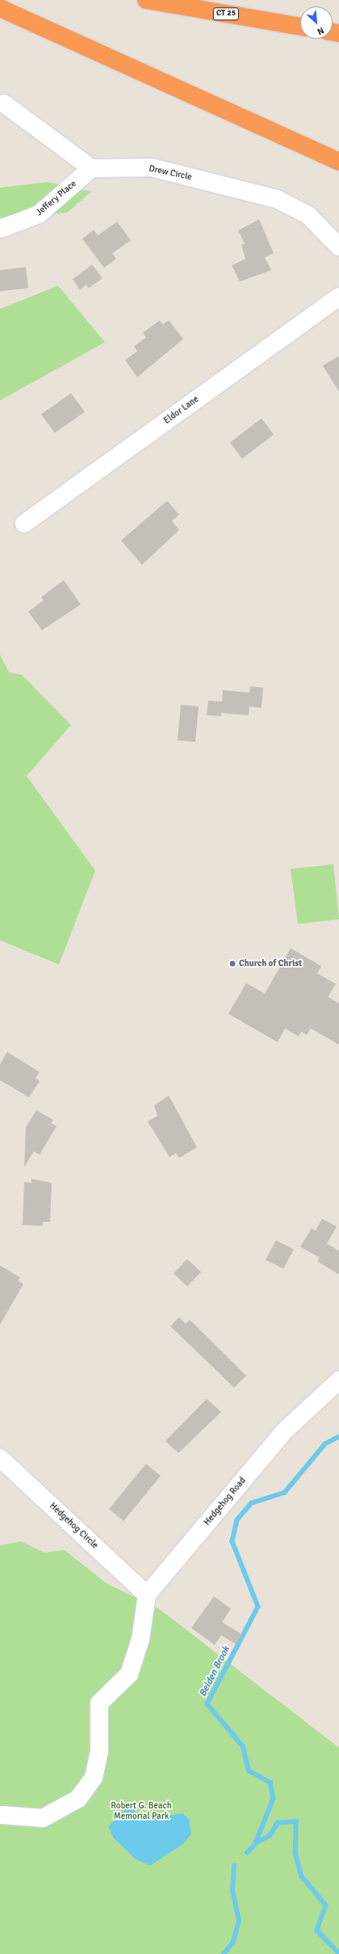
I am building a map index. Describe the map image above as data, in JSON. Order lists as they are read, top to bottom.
{
  "streets": {
    "highway": ["CT 25"],
    "street": [
      "Drew Circle",
      "Jeffery Place",
      "Eldor Lane",
      "Hedgehog Road",
      "Hedgehog Circle"
    ]
  },
  "crossings": [
    ["Drew Circle", "Jeffery Place"],
    ["Hedgehog Road", "Hedgehog Circle"]
  ],
  "water": ["Belden Brook"],
  "parks": ["Robert G. Beach Memorial Park"],
  "places": ["Church of Christ"],
  "north": "bottom right"
}
